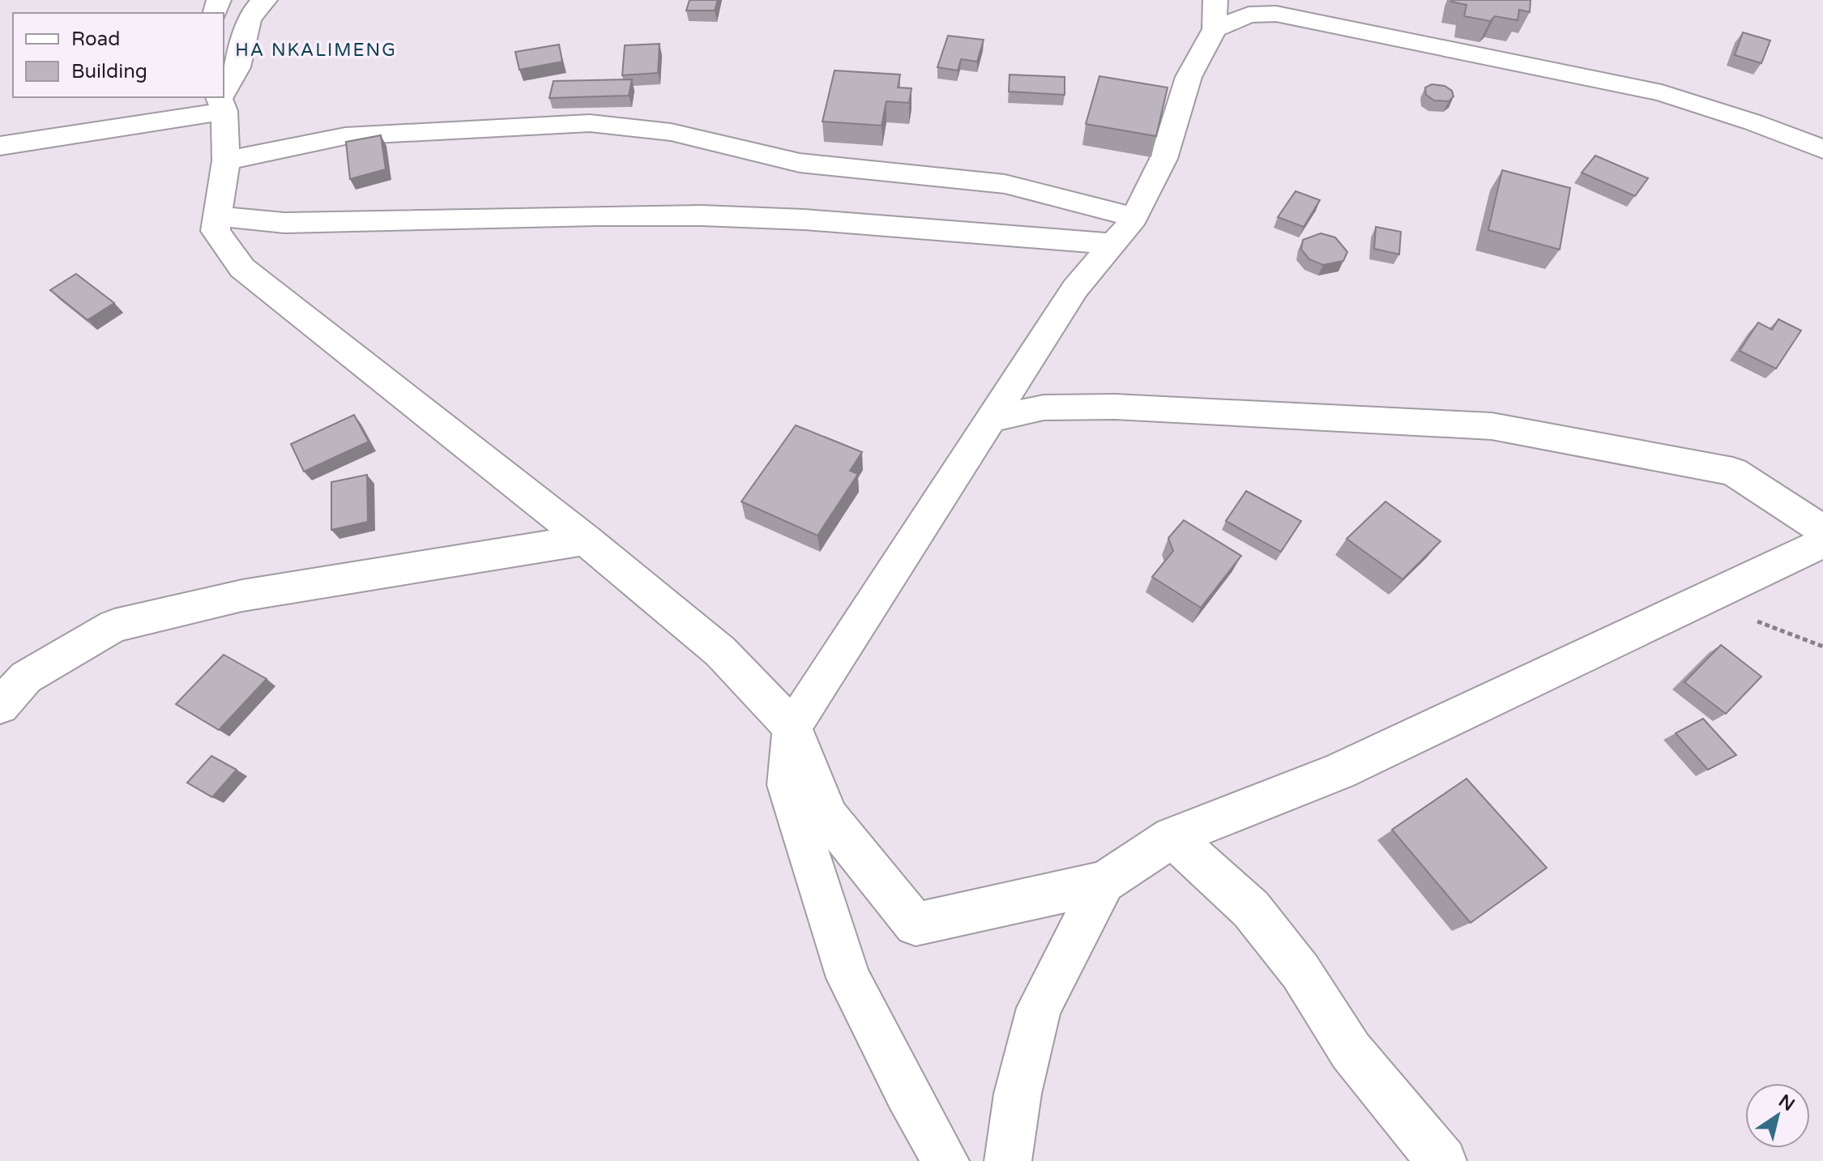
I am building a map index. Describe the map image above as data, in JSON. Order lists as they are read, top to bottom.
{
  "districts": ["HA NKALIMENG"],
  "legend": ["Road", "Building"],
  "north": "top right"
}
